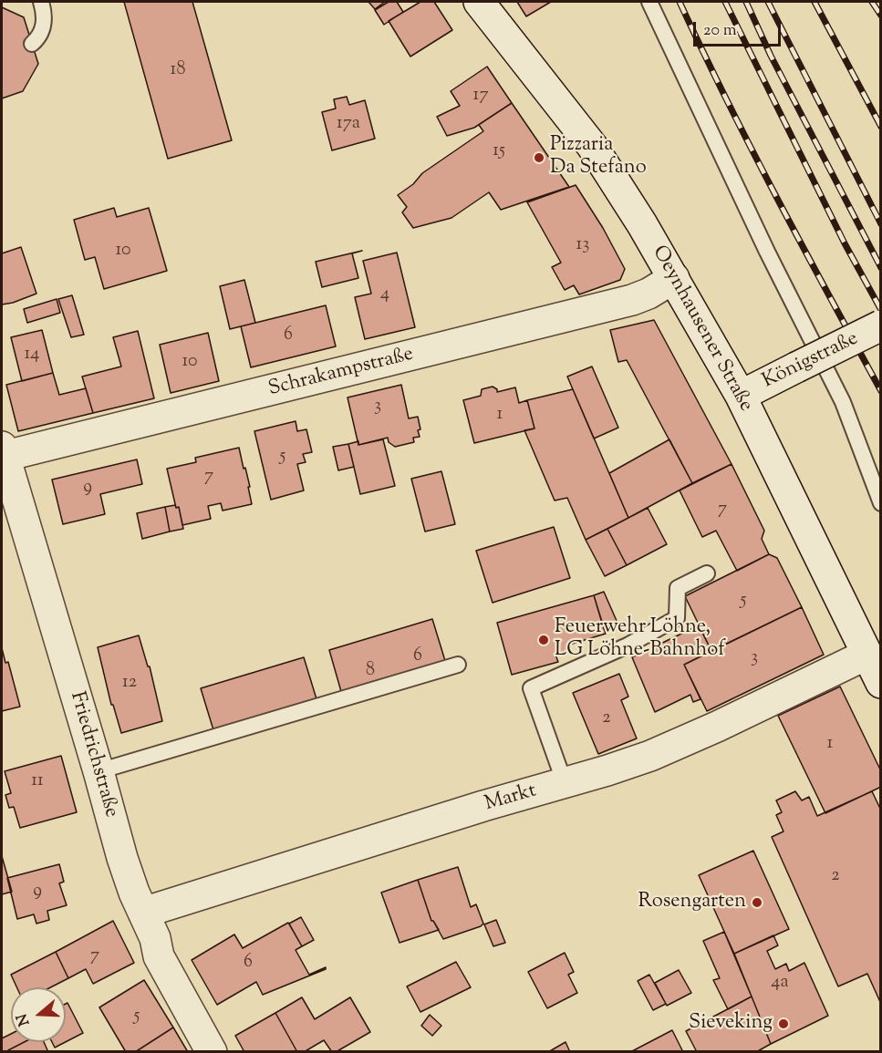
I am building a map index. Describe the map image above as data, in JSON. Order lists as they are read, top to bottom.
{
  "streets": {
    "street": [
      "Oeynhausener Straße",
      "Königstraße",
      "Schrakampstraße",
      "Friedrichstraße",
      "Markt"
    ]
  },
  "crossings": [
    ["Oeynhausener Straße", "Königstraße"],
    ["Oeynhausener Straße", "Schrakampstraße"],
    ["Oeynhausener Straße", "Markt"],
    ["Schrakampstraße", "Friedrichstraße"],
    ["Friedrichstraße", "Markt"]
  ],
  "places": [
    "Pizzaria Da Stefano",
    "Feuerwehr Löhne, LG Löhne-Bahnhof",
    "Rosengarten",
    "Sieveking"
  ],
  "house_numbers": [
    "18",
    "17",
    "17a",
    "15",
    "13",
    "10",
    "4",
    "6",
    "14",
    "10",
    "3",
    "1",
    "5",
    "7",
    "9",
    "7",
    "5",
    "6",
    "3",
    "8",
    "12",
    "2",
    "1",
    "11",
    "2",
    "9",
    "7",
    "6",
    "4a",
    "5"
  ],
  "scale_bar": "20 m",
  "north": "left"
}
